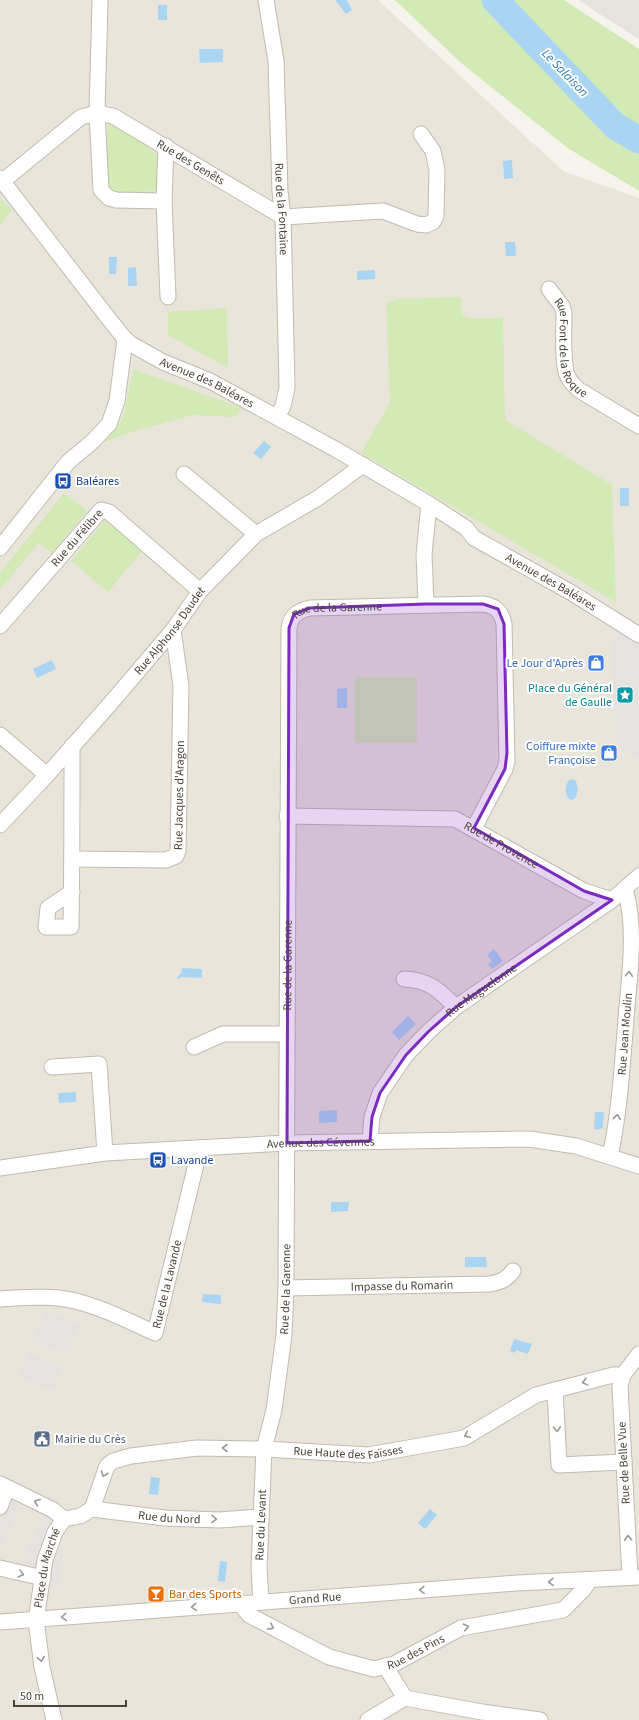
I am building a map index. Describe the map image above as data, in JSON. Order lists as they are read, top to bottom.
{
  "streets": {
    "street": [
      "Rue des Genêts",
      "Rue de la Fontaine",
      "Rue Font de la Roque",
      "Avenue des Baléares",
      "Rue du Félibre",
      "Rue de la Garenne",
      "Rue Alphonse Daudet",
      "Rue Jacques d'Aragon",
      "Rue de Provence",
      "Rue Maguelonne",
      "Rue Jean Moulin",
      "Avenue des Cévennes",
      "Rue de la Lavande",
      "Impasse du Romarin",
      "Rue Haute des Faïsses",
      "Rue de Belle Vue",
      "Rue du Nord",
      "Rue du Levant",
      "Place du Marché",
      "Grand Rue",
      "Rue des Pins"
    ]
  },
  "crossings": [
    ["Rue des Genêts", "Rue de la Fontaine"],
    ["Rue de la Fontaine", "Avenue des Baléares"],
    ["Avenue des Baléares", "Rue Alphonse Daudet"],
    ["Rue du Félibre", "Rue Alphonse Daudet"],
    ["Rue de la Garenne", "Rue de Provence"],
    ["Rue de la Garenne", "Avenue des Cévennes"],
    ["Rue de la Garenne", "Impasse du Romarin"],
    ["Rue de la Garenne", "Rue Haute des Faïsses"],
    ["Rue de la Garenne", "Rue du Levant"],
    ["Rue Alphonse Daudet", "Rue Jacques d'Aragon"],
    ["Rue de Provence", "Rue Maguelonne"],
    ["Rue Maguelonne", "Rue Jean Moulin"],
    ["Rue Maguelonne", "Avenue des Cévennes"],
    ["Rue Jean Moulin", "Avenue des Cévennes"],
    ["Avenue des Cévennes", "Rue de la Lavande"],
    ["Rue Haute des Faïsses", "Rue de Belle Vue"],
    ["Rue Haute des Faïsses", "Rue du Nord"],
    ["Rue Haute des Faïsses", "Rue du Levant"],
    ["Rue Haute des Faïsses", "Place du Marché"],
    ["Rue de Belle Vue", "Grand Rue"],
    ["Rue du Nord", "Rue du Levant"],
    ["Rue du Nord", "Place du Marché"],
    ["Rue du Levant", "Grand Rue"],
    ["Place du Marché", "Grand Rue"],
    ["Grand Rue", "Rue des Pins"]
  ],
  "one_way": [
    "Rue Jean Moulin",
    "Rue Haute des Faïsses",
    "Rue de Belle Vue",
    "Rue du Nord",
    "Grand Rue"
  ],
  "water": ["Le Salaison"],
  "places": {
    "bus stop": ["Baléares", "Lavande"],
    "shop": ["Le Jour d'Après", "Coiffure mixte Françoise"],
    "place": ["Place du Général de Gaulle"],
    "public building": ["Mairie du Crès"],
    "bar": ["Bar des Sports"]
  },
  "scale_bar": "50 m"
}
